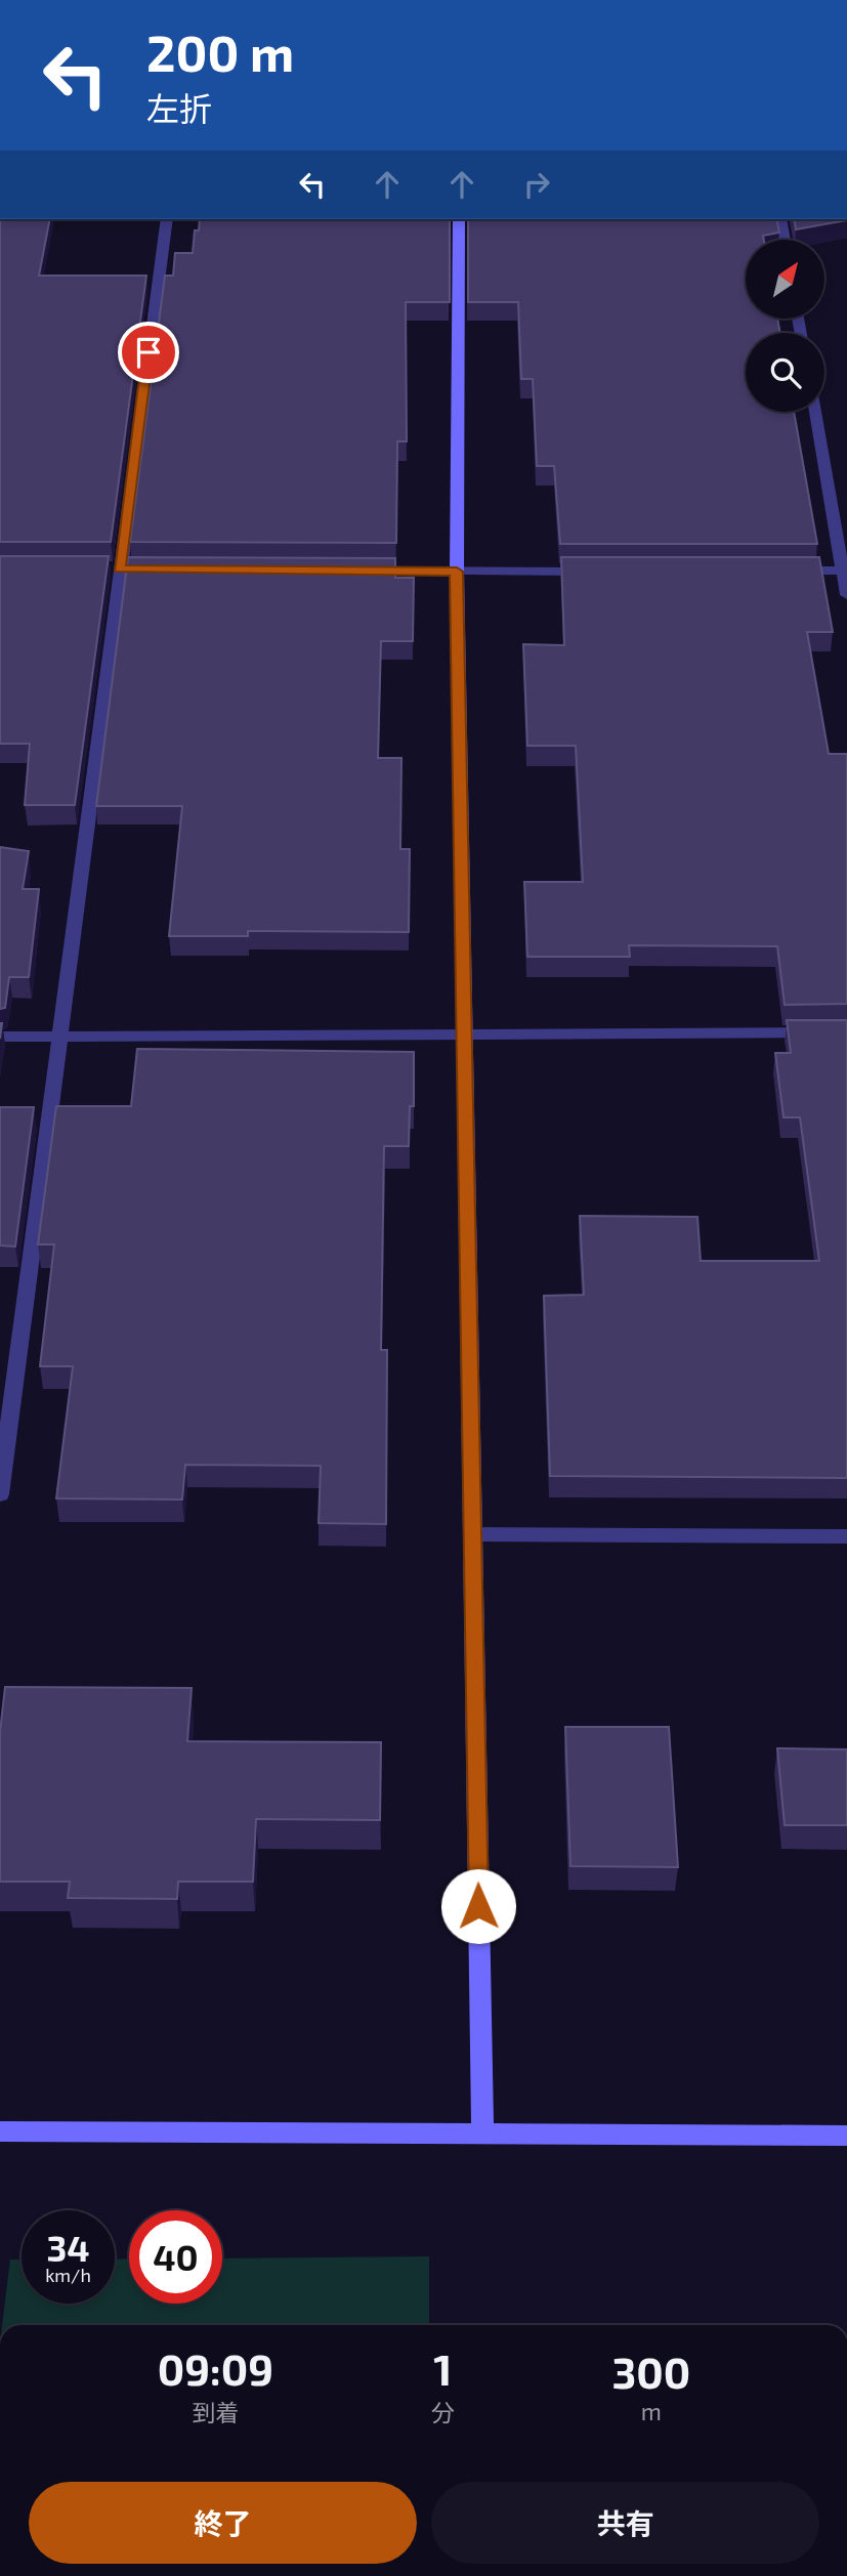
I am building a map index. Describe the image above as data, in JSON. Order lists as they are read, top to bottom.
{
  "north": "top right",
  "page": {
    "turn": ["200 m", "左折"],
    "speed": "34 km/h",
    "limit": "40",
    "eta": [
      "09:09",
      "到着",
      "1",
      "分",
      "300",
      "m"
    ],
    "buttons": ["終了", "共有"]
  }
}
